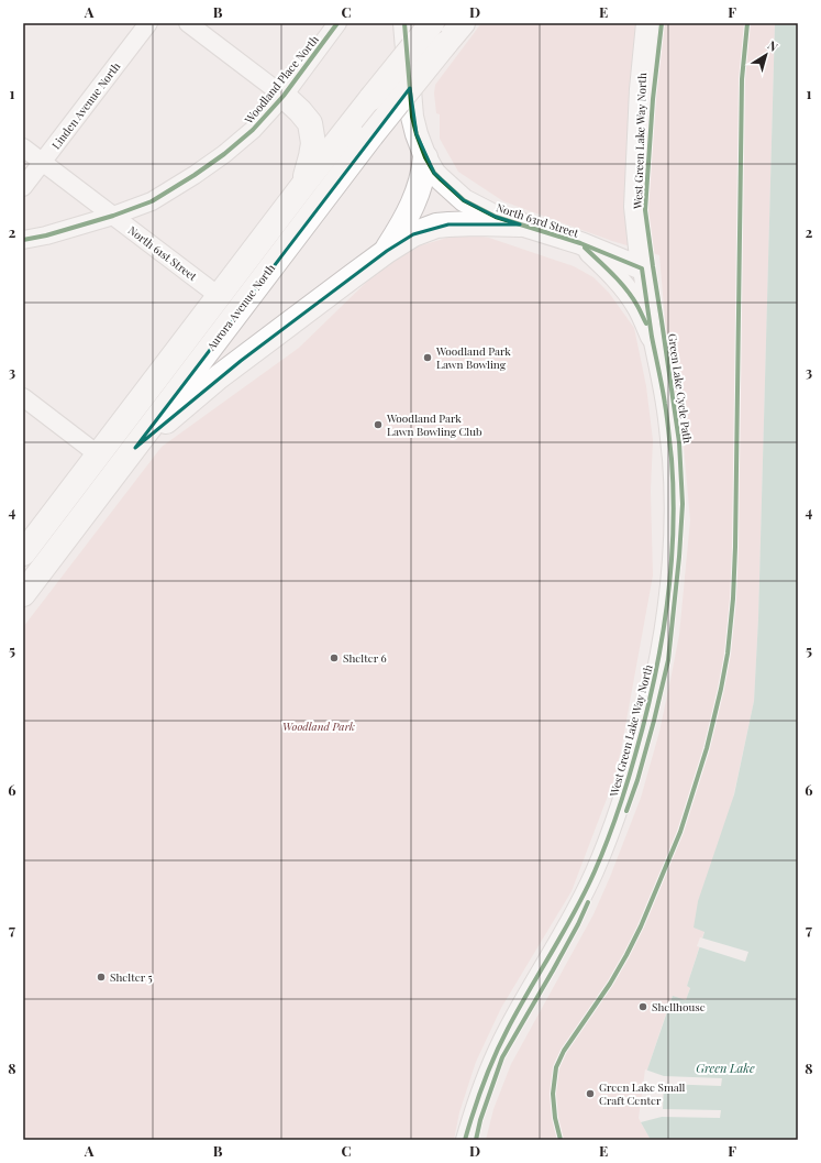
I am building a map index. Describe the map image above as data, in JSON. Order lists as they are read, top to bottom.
{
  "streets": {
    "highway": ["Aurora Avenue North"],
    "main road": ["West Green Lake Way North", "North 63rd Street"],
    "street": ["Woodland Place North", "Linden Avenue North", "North 61st Street"],
    "cycle path": ["Green Lake Cycle Path"]
  },
  "crossings": [
    ["Woodland Place North", "North 61st Street"],
    ["Linden Avenue North", "North 61st Street"],
    ["West Green Lake Way North", "North 63rd Street"]
  ],
  "water": ["Green Lake"],
  "parks": ["Woodland Park"],
  "places": [
    "Woodland Park Lawn Bowling",
    "Woodland Park Lawn Bowling Club",
    "Shelter 6",
    "Shelter 5",
    "Shellhouse",
    "Green Lake Small Craft Center"
  ],
  "north": "top right",
  "grid": {
    "columns": [
      "A",
      "B",
      "C",
      "D",
      "E",
      "F"
    ],
    "rows": [
      "1",
      "2",
      "3",
      "4",
      "5",
      "6",
      "7",
      "8"
    ]
  }
}
